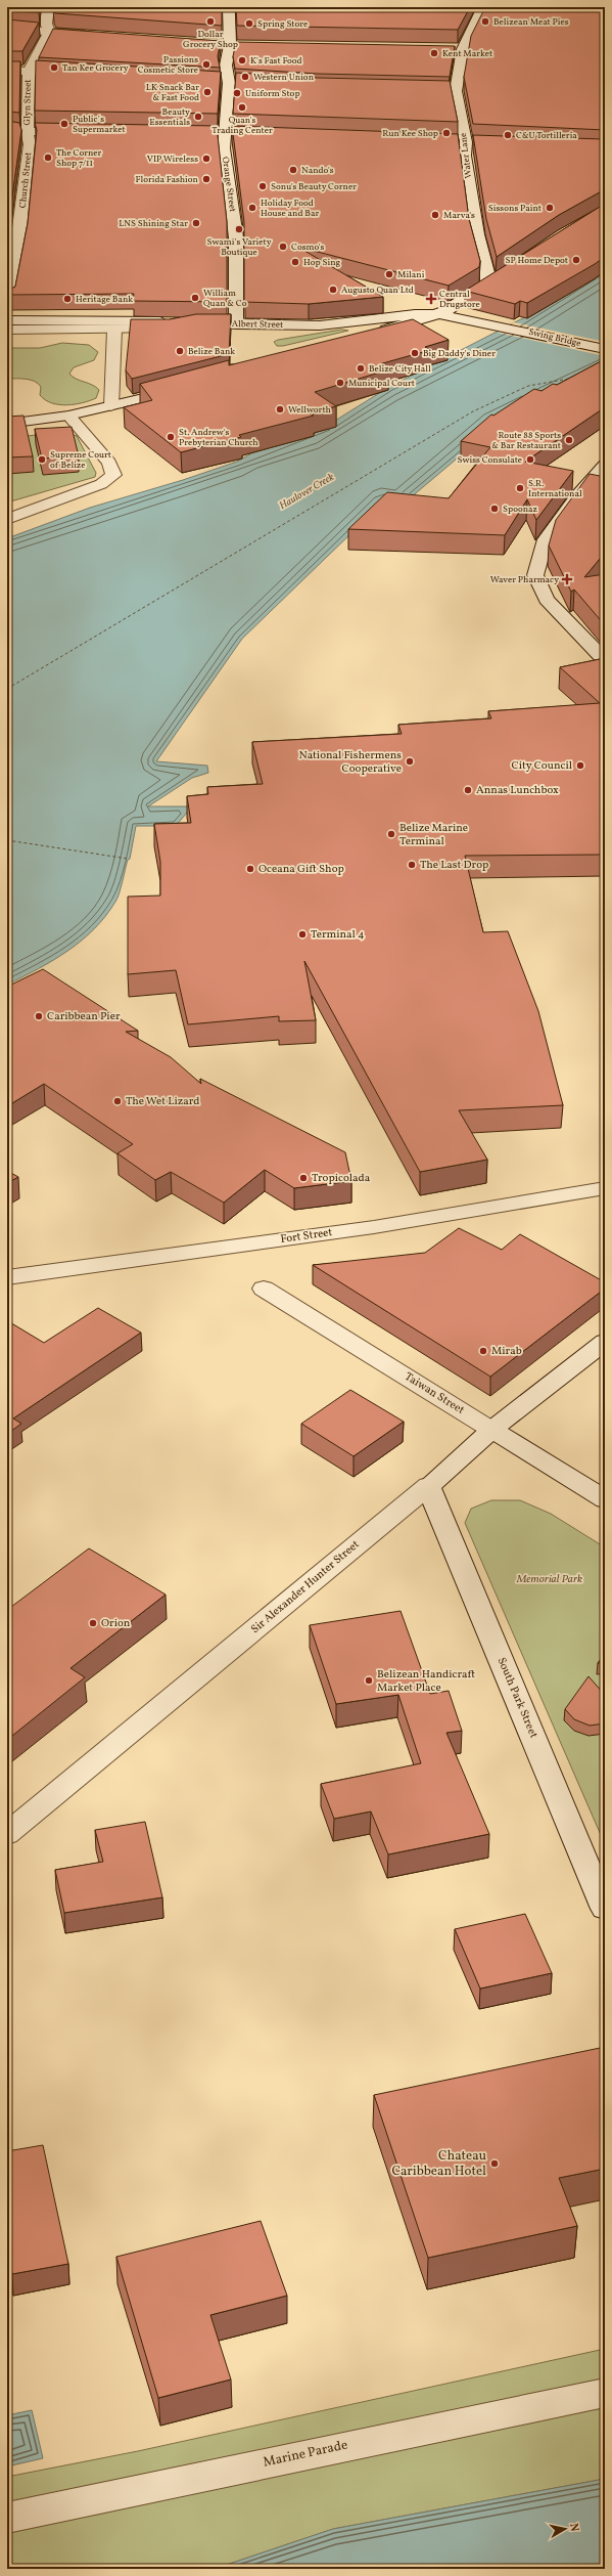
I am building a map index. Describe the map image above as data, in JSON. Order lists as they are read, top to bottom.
{
  "streets": {
    "main road": [
      "Glyn Street",
      "Water Lane",
      "Church Street",
      "Orange Street",
      "Albert Street",
      "Swing Bridge",
      "Fort Street",
      "Taiwan Street",
      "Sir Alexander Hunter Street",
      "South Park Street",
      "Marine Parade"
    ]
  },
  "crossings": [
    ["Glyn Street", "Church Street"],
    ["Orange Street", "Albert Street"],
    ["Albert Street", "Swing Bridge"],
    ["Taiwan Street", "Sir Alexander Hunter Street"],
    ["Sir Alexander Hunter Street", "South Park Street"]
  ],
  "water": ["Haulover Creek"],
  "parks": ["Memorial Park"],
  "places": {
    "other": [
      "Dollar Grocery Shop",
      "Belizean Meat Pies",
      "Spring Store",
      "Kent Market",
      "K's Fast Food",
      "Passions Cosmetic Store",
      "Tan Kee Grocery",
      "Western Union",
      "LK Snack Bar & Fast Food",
      "Uniform Stop",
      "Quan's Trading Center",
      "Beauty Essentials",
      "Public´s Supermarket",
      "Run Kee Shop",
      "C&U Tortilleria",
      "The Corner Shop 7/11",
      "VIP Wireless",
      "Nando's",
      "Florida Fashion",
      "Sonu's Beauty Corner",
      "Holiday Food House and Bar",
      "Sissons Paint",
      "Marva's",
      "LNS Shining Star",
      "Swami's Variety Boutique",
      "Cosmo's",
      "SP Home Depot",
      "Hop Sing",
      "Milani",
      "Augusto Quan Ltd",
      "William Quan & Co",
      "Heritage Bank",
      "Belize Bank",
      "Big Daddy's Diner",
      "Belize City Hall",
      "Municipal Court",
      "Wellworth",
      "St. Andrew's Prebyterian Church",
      "Route 88 Sports & Bar Restaurant",
      "Supreme Court of Belize",
      "Swiss Consulate",
      "S.R. International",
      "Spoonaz",
      "National Fishermens Cooperative",
      "City Council",
      "Annas Lunchbox",
      "Belize Marine Terminal",
      "The Last Drop",
      "Oceana Gift Shop",
      "Terminal 4",
      "Caribbean Pier",
      "The Wet Lizard",
      "Tropicolada",
      "Mirab",
      "Orion",
      "Belizean Handicraft Market Place",
      "Chateau Caribbean Hotel"
    ],
    "health": ["Central Drugstore", "Waver Pharmacy"]
  },
  "north": "right"
}
